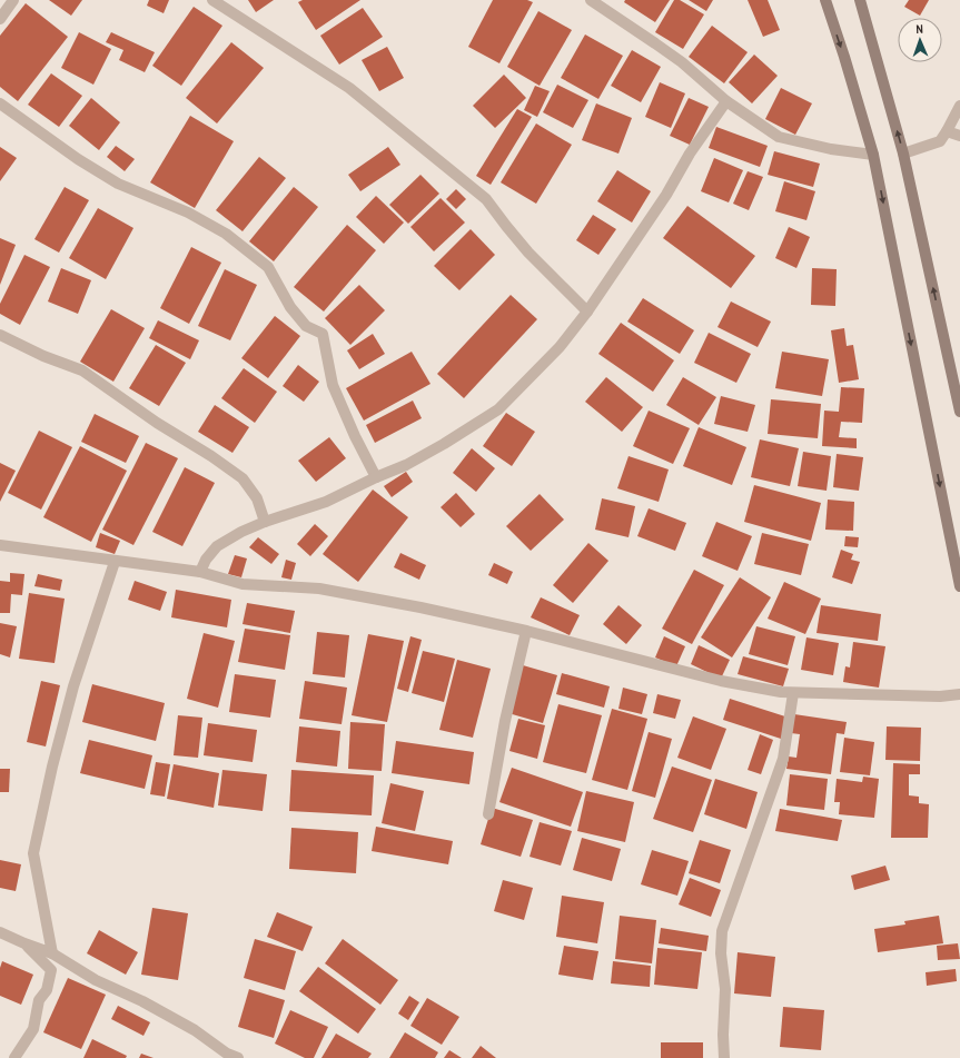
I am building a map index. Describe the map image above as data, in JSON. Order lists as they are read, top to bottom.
{
  "north": "top"
}
